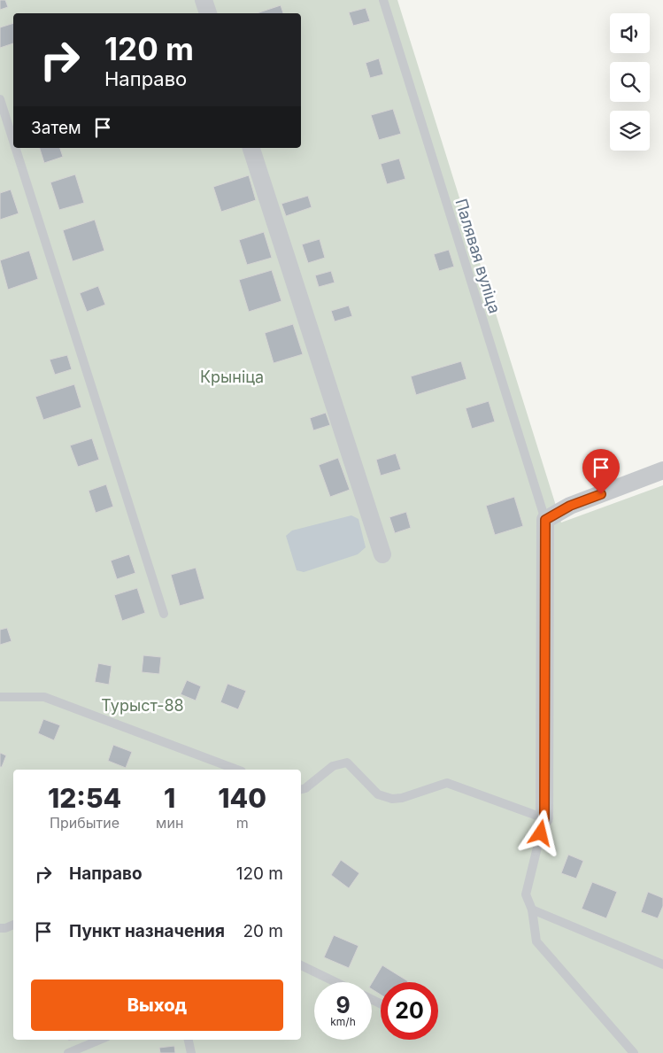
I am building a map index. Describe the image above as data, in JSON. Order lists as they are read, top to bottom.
{
  "streets": {
    "lane": ["Палявая вуліца"]
  },
  "parks": ["Крыніца", "Турыст-88"],
  "page": {
    "turn": ["120 m", "Направо"],
    "then": "Затем",
    "eta": [
      "12:54",
      "Прибытие",
      "1",
      "мин",
      "140",
      "m"
    ],
    "list": [
      {
        "name": "Направо",
        "value": "120 m"
      },
      {
        "name": "Пункт назначения",
        "value": "20 m"
      }
    ],
    "buttons": "Выход",
    "speed": "9 km/h",
    "limit": "20"
  }
}
